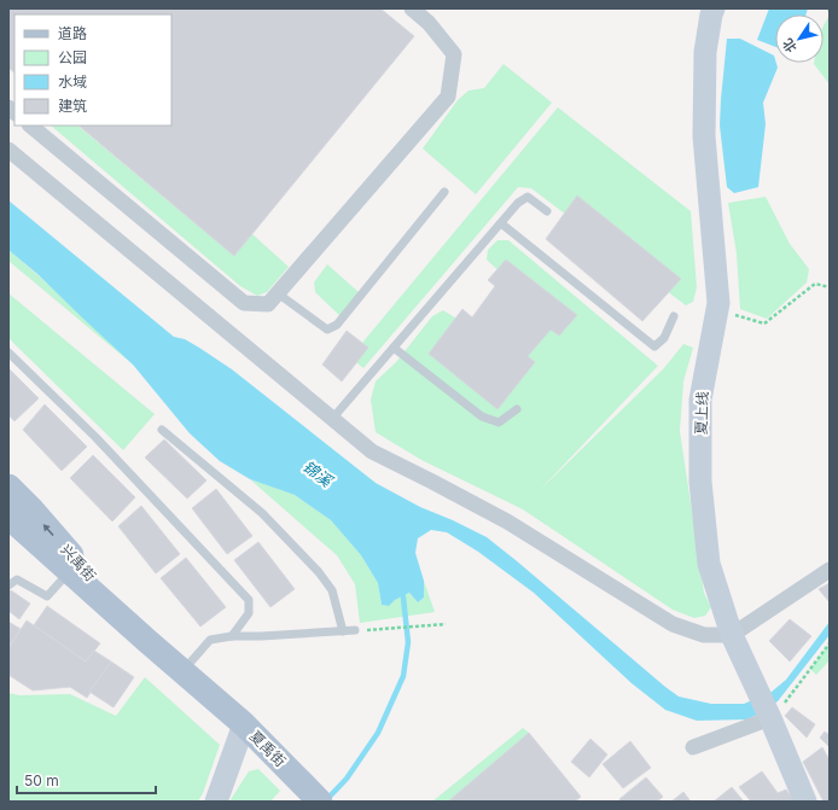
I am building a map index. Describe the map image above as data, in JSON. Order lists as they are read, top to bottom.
{
  "streets": {
    "main road": ["兴禹街", "夏禹街"],
    "street": ["夏上线"]
  },
  "crossings": [
    ["兴禹街", "夏禹街"]
  ],
  "water": ["锦溪"],
  "legend": [
    "道路",
    "公园",
    "水域",
    "建筑"
  ],
  "scale_bar": "50 m",
  "north": "bottom left"
}
